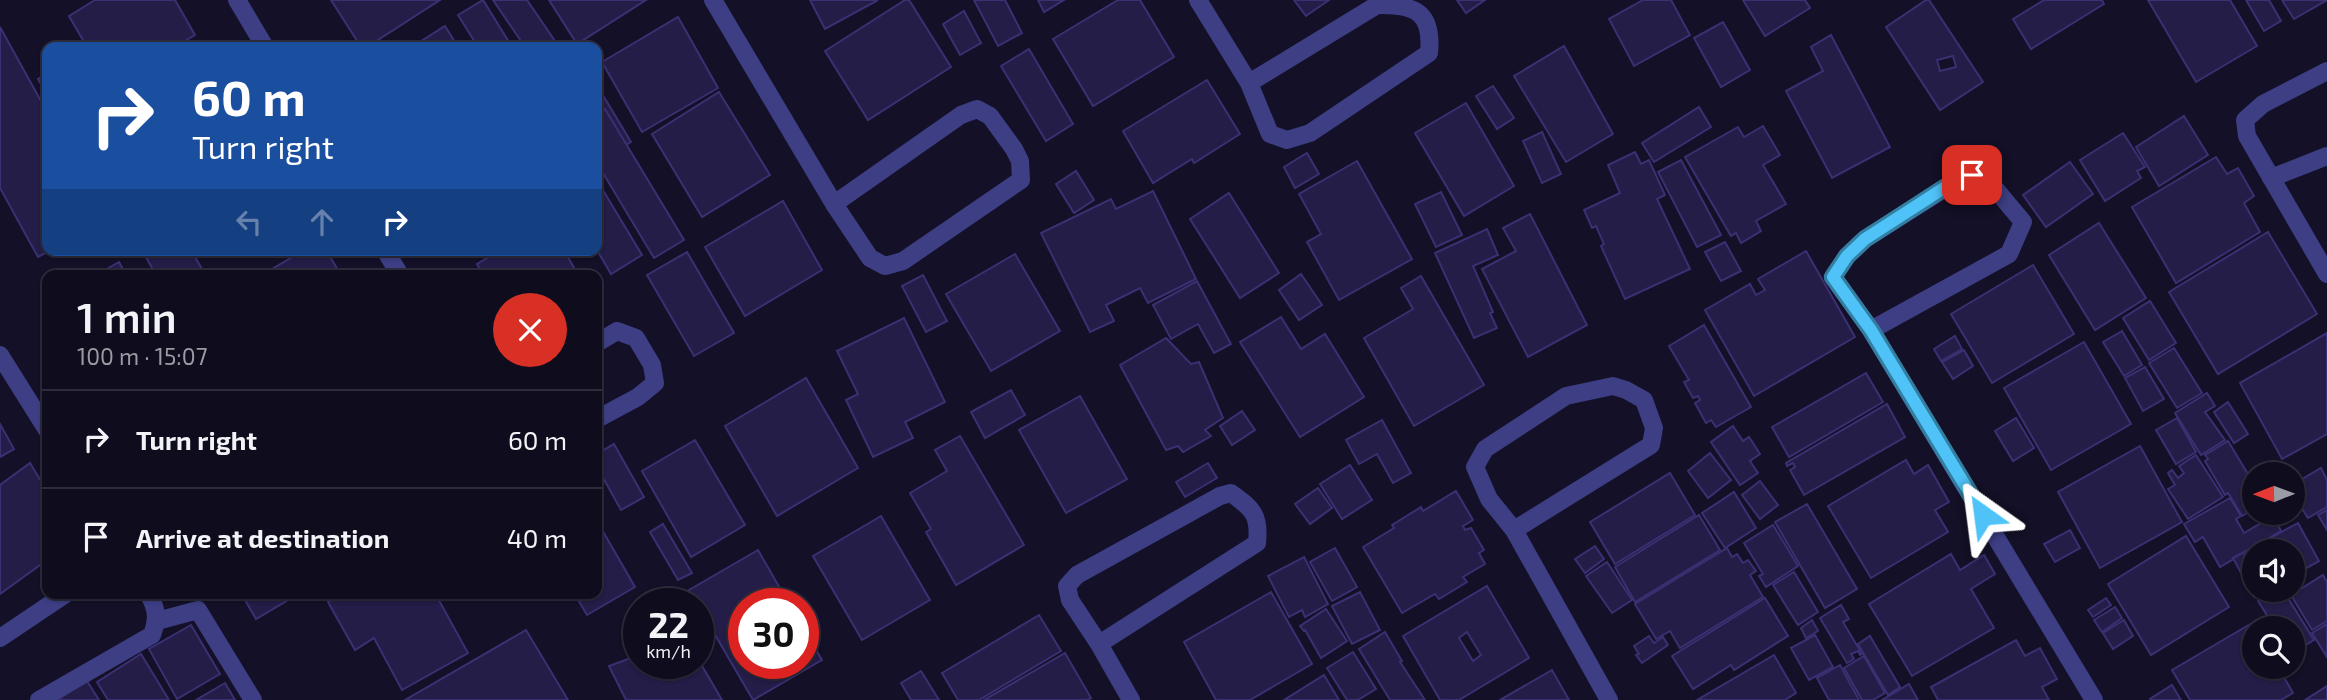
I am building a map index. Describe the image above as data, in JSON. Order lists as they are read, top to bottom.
{
  "north": "left",
  "page": {
    "turn": ["60 m", "Turn right"],
    "heading": ["1 min", "100 m · 15:07"],
    "list": [
      {
        "name": "Turn right",
        "value": "60 m"
      },
      {
        "name": "Arrive at destination",
        "value": "40 m"
      }
    ],
    "speed": "22 km/h",
    "limit": "30"
  }
}
